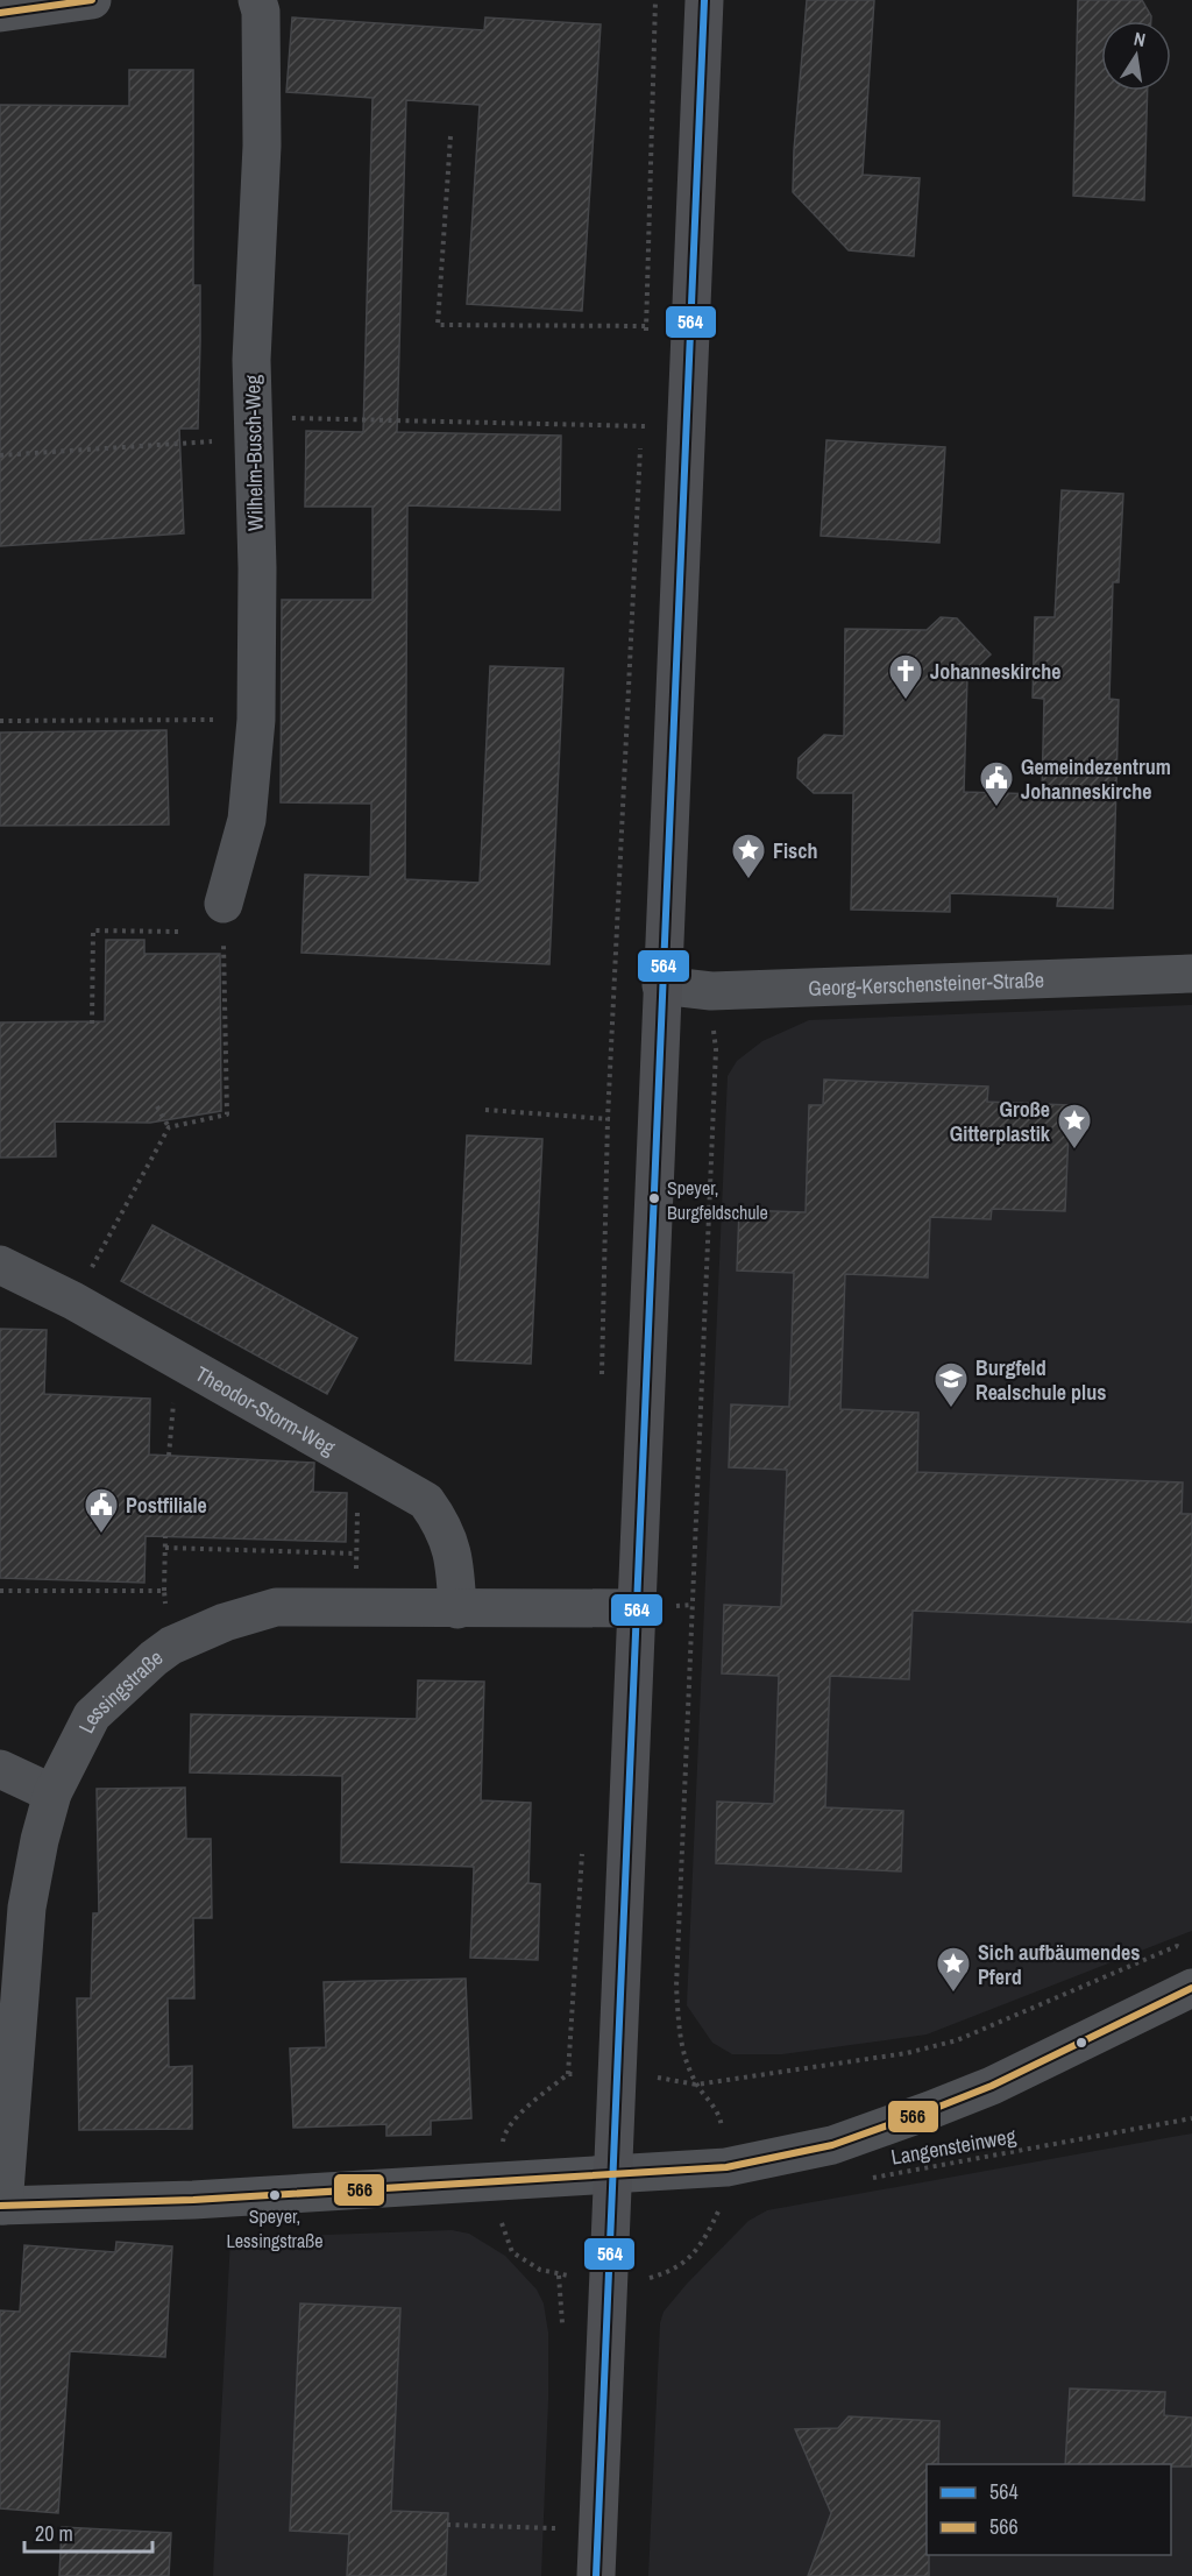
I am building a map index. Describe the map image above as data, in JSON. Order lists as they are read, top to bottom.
{
  "streets": {
    "street": [
      "Wilhelm-Busch-Weg",
      "Georg-Kerschensteiner-Straße",
      "Theodor-Storm-Weg",
      "Lessingstraße"
    ],
    "path": ["Langensteinweg"]
  },
  "crossings": [
    ["Theodor-Storm-Weg", "Lessingstraße"]
  ],
  "places": {
    "church": ["Johanneskirche"],
    "public building": ["Gemeindezentrum Johanneskirche", "Postfiliale"],
    "place": ["Fisch", "Große Gitterplastik", "Sich aufbäumendes Pferd"],
    "other": ["Speyer, Burgfeldschule", "Speyer, Lessingstraße"],
    "school or university": ["Burgfeld Realschule plus"]
  },
  "lines": ["transit line 564", "transit line 566"],
  "legend": ["564", "566"],
  "scale_bar": "20 m",
  "north": "top"
}
